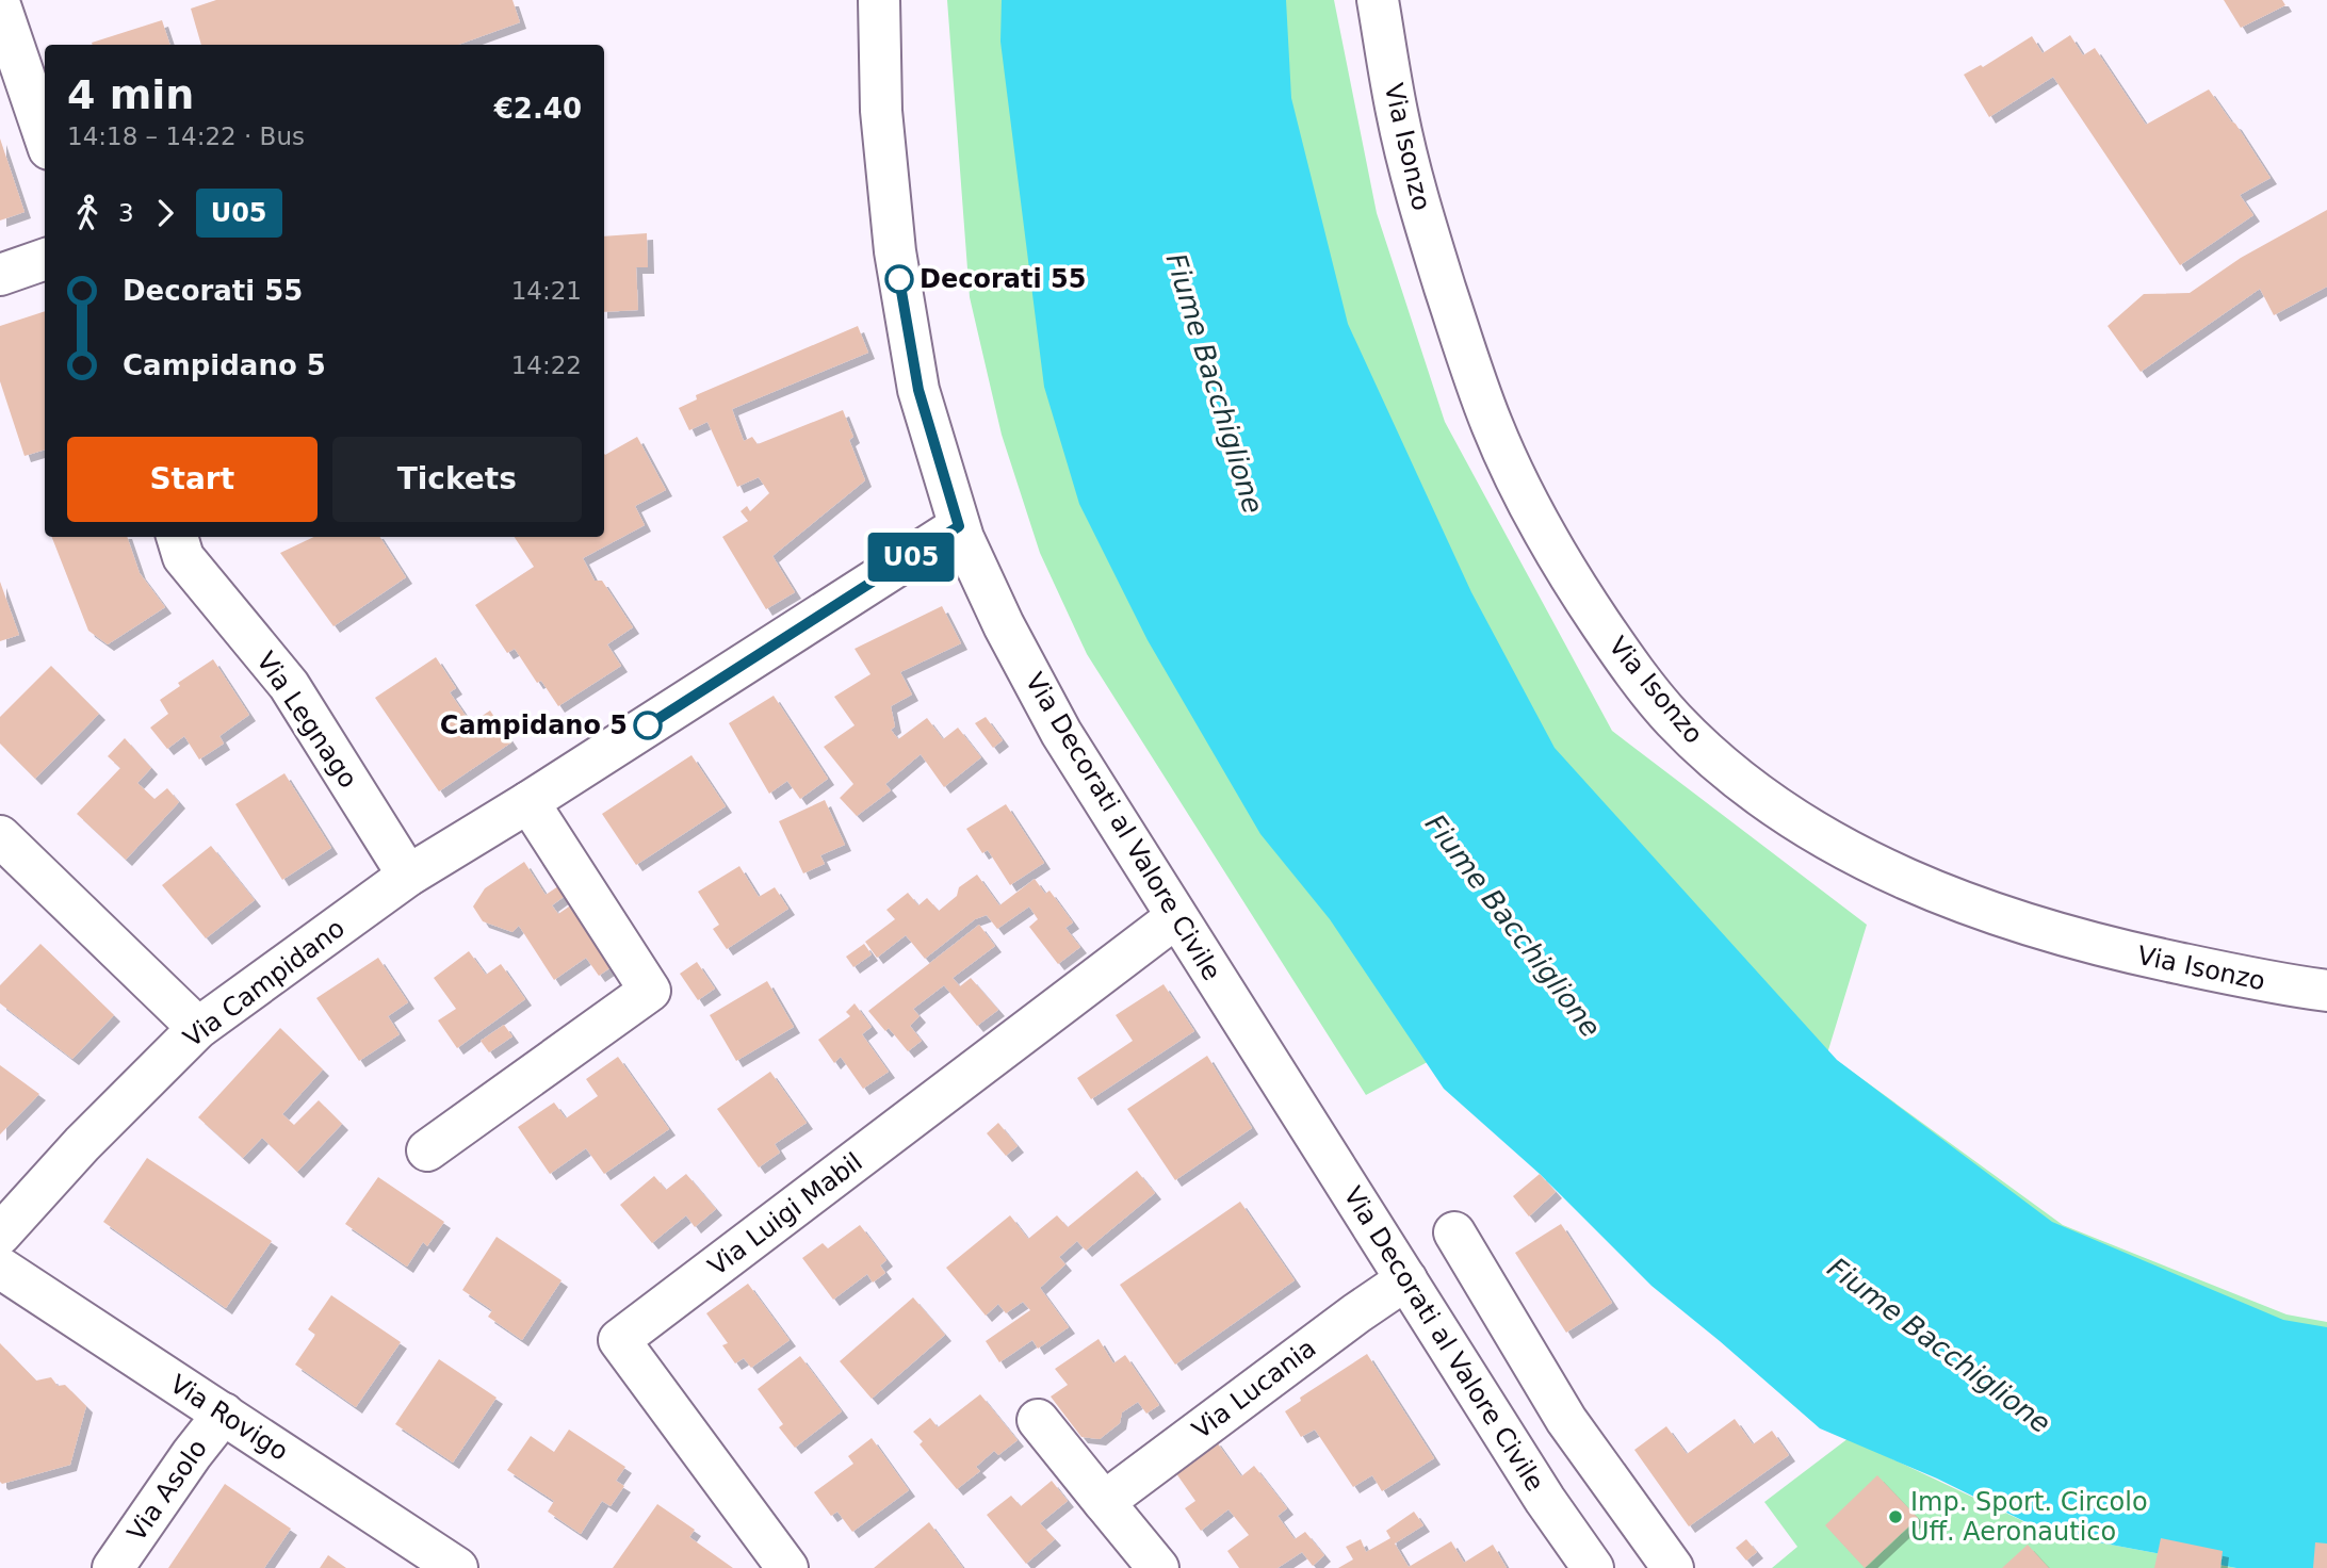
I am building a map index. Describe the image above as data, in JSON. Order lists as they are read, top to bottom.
{
  "streets": {
    "street": [
      "Via Isonzo",
      "Via Legnago",
      "Via Decorati al Valore Civile",
      "Via Campidano",
      "Via Luigi Mabil",
      "Via Lucania",
      "Via Rovigo",
      "Via Asolo"
    ]
  },
  "crossings": [
    ["Via Legnago", "Via Campidano"],
    ["Via Decorati al Valore Civile", "Via Campidano"],
    ["Via Decorati al Valore Civile", "Via Luigi Mabil"],
    ["Via Decorati al Valore Civile", "Via Lucania"],
    ["Via Rovigo", "Via Asolo"]
  ],
  "water": ["Fiume Bacchiglione"],
  "places": ["Decorati 55", "Campidano 5", "Imp. Sport. Circolo Uff. Aeronautico"],
  "lines": ["bus line U05"],
  "page": {
    "on_map": "U05",
    "heading": ["4 min", "14:18 – 14:22 · Bus", "€2.40"],
    "legs": ["3", "U05"],
    "list": [
      {
        "name": "Decorati 55",
        "value": "14:21"
      },
      {
        "name": "Campidano 5",
        "value": "14:22"
      }
    ],
    "buttons": ["Start", "Tickets"]
  }
}
